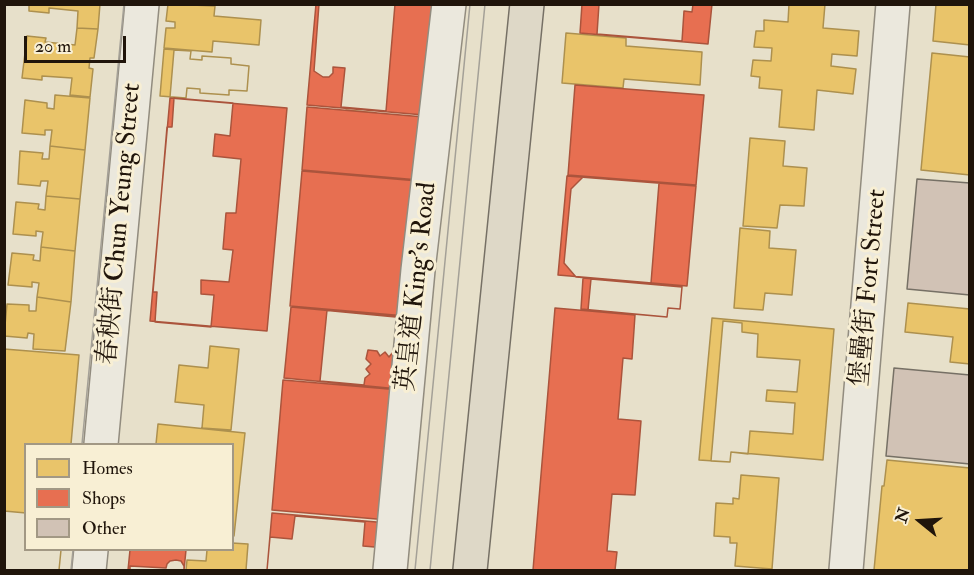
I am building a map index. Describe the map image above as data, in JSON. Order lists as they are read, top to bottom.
{
  "streets": {
    "street": ["春秧街 Chun Yeung Street", "英皇道 King's Road", "堡壘街 Fort Street"]
  },
  "legend": ["Homes", "Shops", "Other"],
  "scale_bar": "20 m",
  "north": "left"
}
